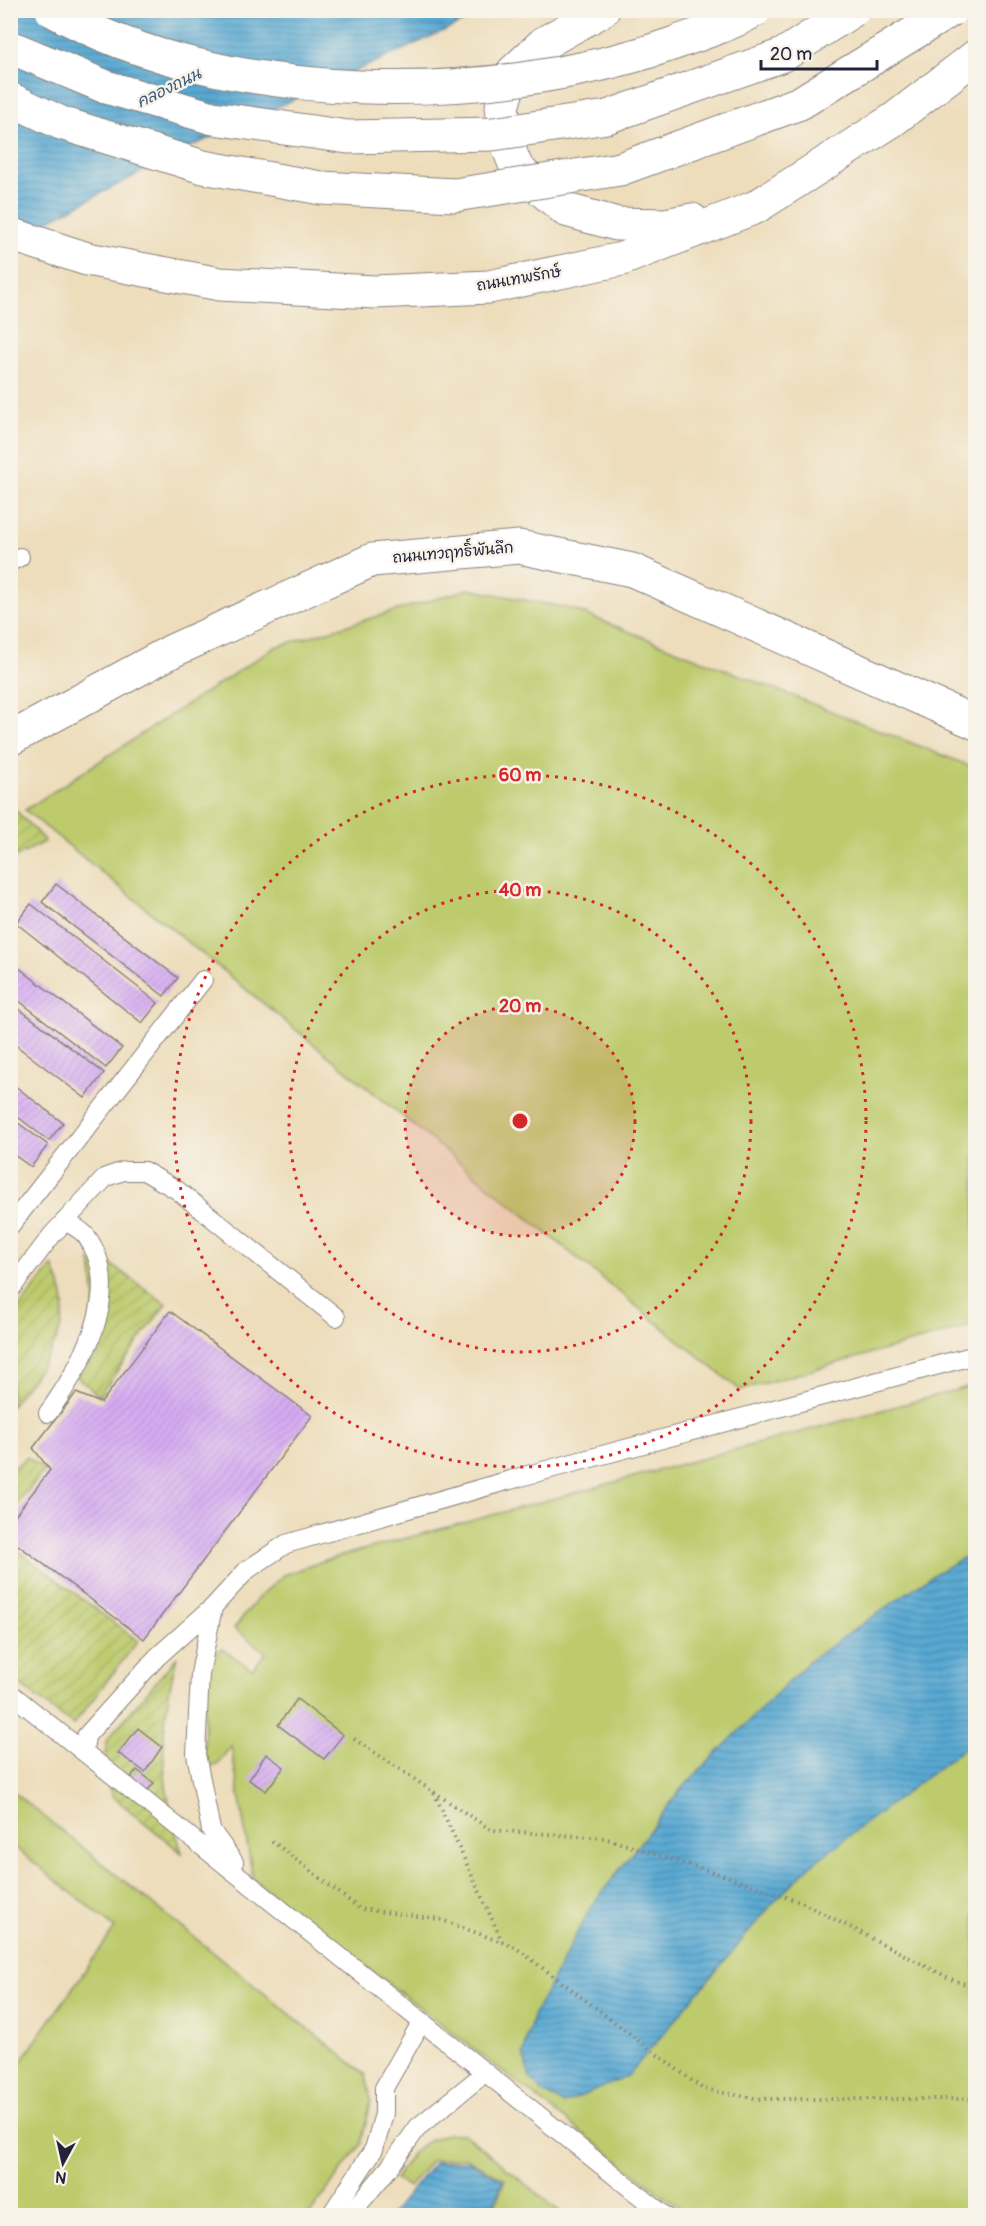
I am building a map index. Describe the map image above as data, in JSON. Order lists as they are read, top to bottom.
{
  "streets": {
    "main road": ["ถนนเทพรักษ์", "ถนนเทวฤทธิ์พันลึก"]
  },
  "water": ["คลองถนน"],
  "scale_bar": "20 m",
  "north": "bottom",
  "rings": ["60 m", "40 m", "20 m"]
}
